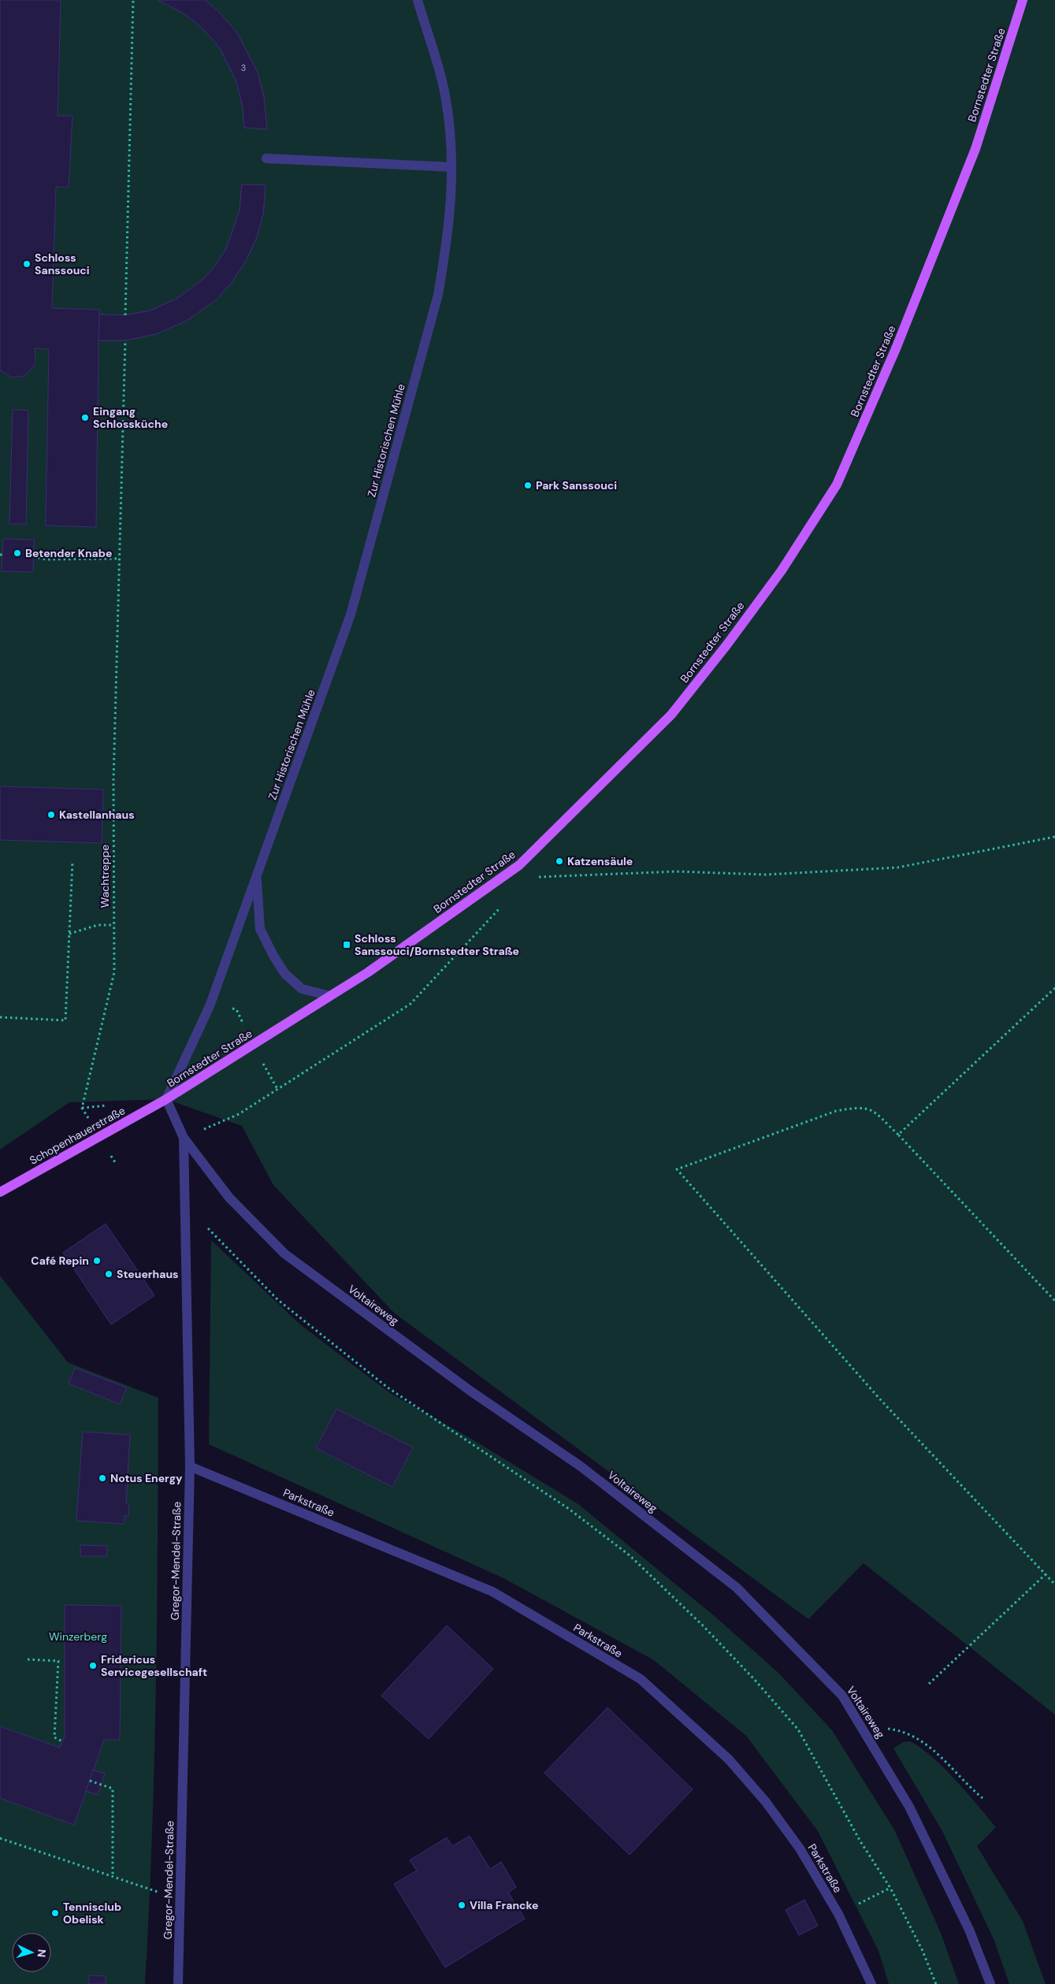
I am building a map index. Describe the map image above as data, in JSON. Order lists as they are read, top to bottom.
{
  "streets": {
    "main road": ["Bornstedter Straße", "Schopenhauerstraße"],
    "street": [
      "Zur Historischen Mühle",
      "Voltaireweg",
      "Parkstraße",
      "Gregor-Mendel-Straße"
    ],
    "path": ["Wachtreppe"]
  },
  "crossings": [
    ["Bornstedter Straße", "Zur Historischen Mühle"],
    ["Bornstedter Straße", "Schopenhauerstraße"],
    ["Bornstedter Straße", "Voltaireweg"],
    ["Zur Historischen Mühle", "Schopenhauerstraße"],
    ["Zur Historischen Mühle", "Voltaireweg"],
    ["Schopenhauerstraße", "Voltaireweg"],
    ["Voltaireweg", "Gregor-Mendel-Straße"],
    ["Parkstraße", "Gregor-Mendel-Straße"]
  ],
  "parks": ["Winzerberg"],
  "places": {
    "other": [
      "Schloss Sanssouci",
      "Eingang Schlossküche",
      "Park Sanssouci",
      "Betender Knabe",
      "Kastellanhaus",
      "Katzensäule",
      "Café Repin",
      "Steuerhaus",
      "Notus Energy",
      "Fridericus Servicegesellschaft",
      "Villa Francke",
      "Tennisclub Obelisk"
    ],
    "transit": ["Schloss Sanssouci/Bornstedter Straße"]
  },
  "house_numbers": ["3"],
  "north": "right"
}
